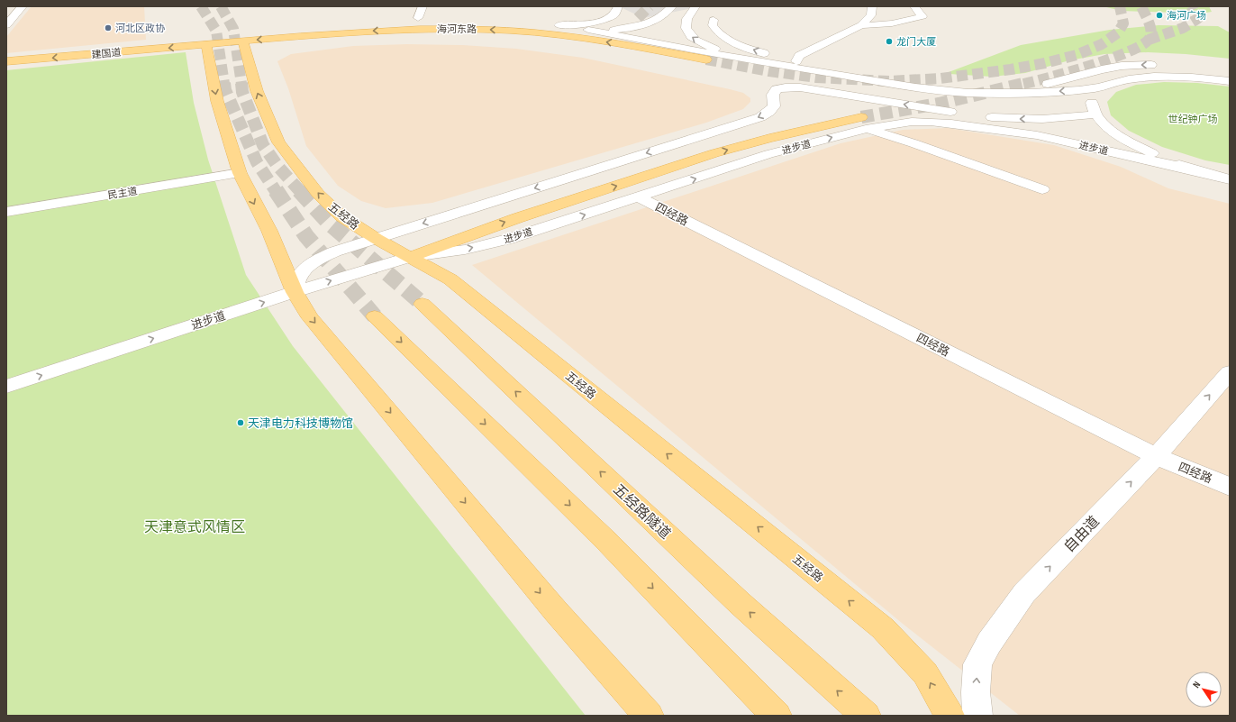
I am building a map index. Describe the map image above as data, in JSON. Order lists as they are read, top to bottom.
{
  "streets": {
    "main road": [
      "海河东路",
      "建国道",
      "进步道",
      "五经路",
      "五经路隧道"
    ],
    "street": ["民主道", "四经路", "自由道"]
  },
  "crossings": [
    ["海河东路", "建国道"],
    ["海河东路", "五经路"],
    ["进步道", "四经路"],
    ["进步道", "五经路"],
    ["四经路", "自由道"]
  ],
  "one_way": ["海河东路", "建国道", "自由道"],
  "parks": ["世纪钟广场", "天津意式风情区"],
  "places": [
    "海河广场",
    "河北区政协",
    "龙门大厦",
    "天津电力科技博物馆"
  ],
  "north": "top left"
}
